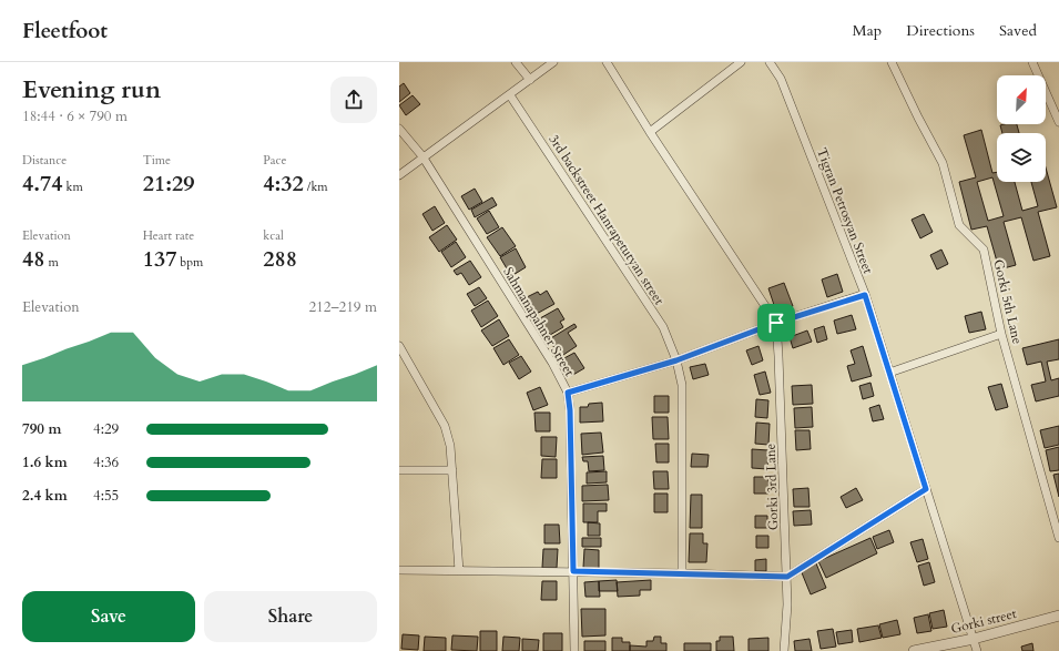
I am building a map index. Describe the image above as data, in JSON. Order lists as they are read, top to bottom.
{
  "streets": {
    "street": [
      "Tigran Petrosyan Street",
      "3rd backstreet Hanrapetutyan street",
      "Gorki 5th Lane",
      "Sahmanapahner Street",
      "Gorki 3rd Lane",
      "Gorki street"
    ]
  },
  "crossings": [
    ["Tigran Petrosyan Street", "Gorki street"]
  ],
  "north": "top right",
  "page": {
    "header": "Fleetfoot",
    "nav": ["Map", "Directions", "Saved"],
    "heading": ["Evening run", "18:44 · 6 × 790 m"],
    "stats": [
      ["Distance", "4.74 km"],
      ["Time", "21:29"],
      ["Pace", "4:32 /km"],
      ["Elevation", "48 m"],
      ["Heart rate", "137 bpm"],
      ["kcal", "288"]
    ],
    "chart": ["Elevation", "212–219 m"],
    "list": [
      {
        "name": "790 m",
        "note": "4:29"
      },
      {
        "name": "1.6 km",
        "note": "4:36"
      },
      {
        "name": "2.4 km",
        "note": "4:55"
      }
    ],
    "buttons": ["Save", "Share"]
  }
}
